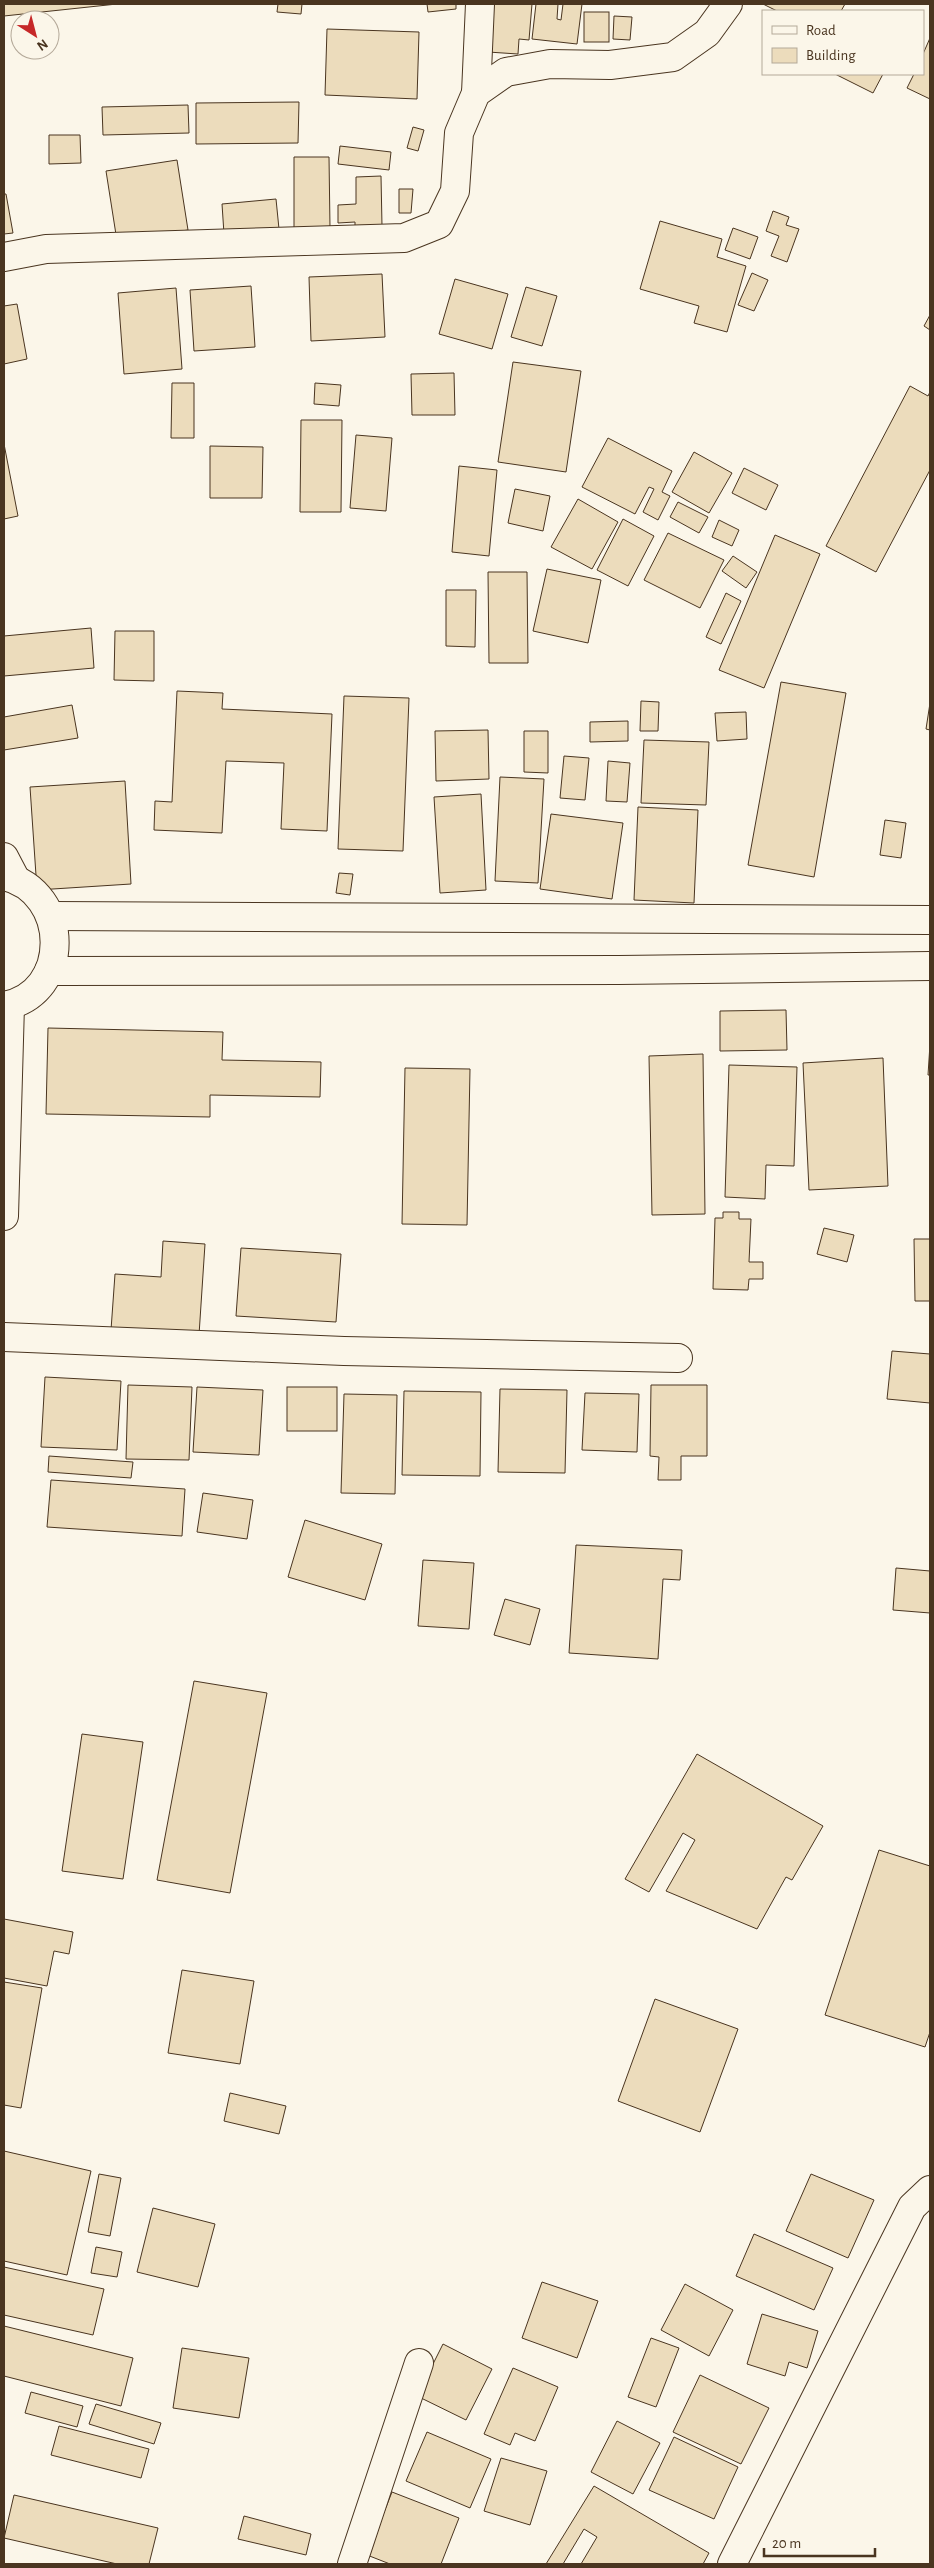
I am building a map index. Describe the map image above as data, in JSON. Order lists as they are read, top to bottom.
{
  "legend": ["Road", "Building"],
  "scale_bar": "20 m",
  "north": "bottom right"
}
